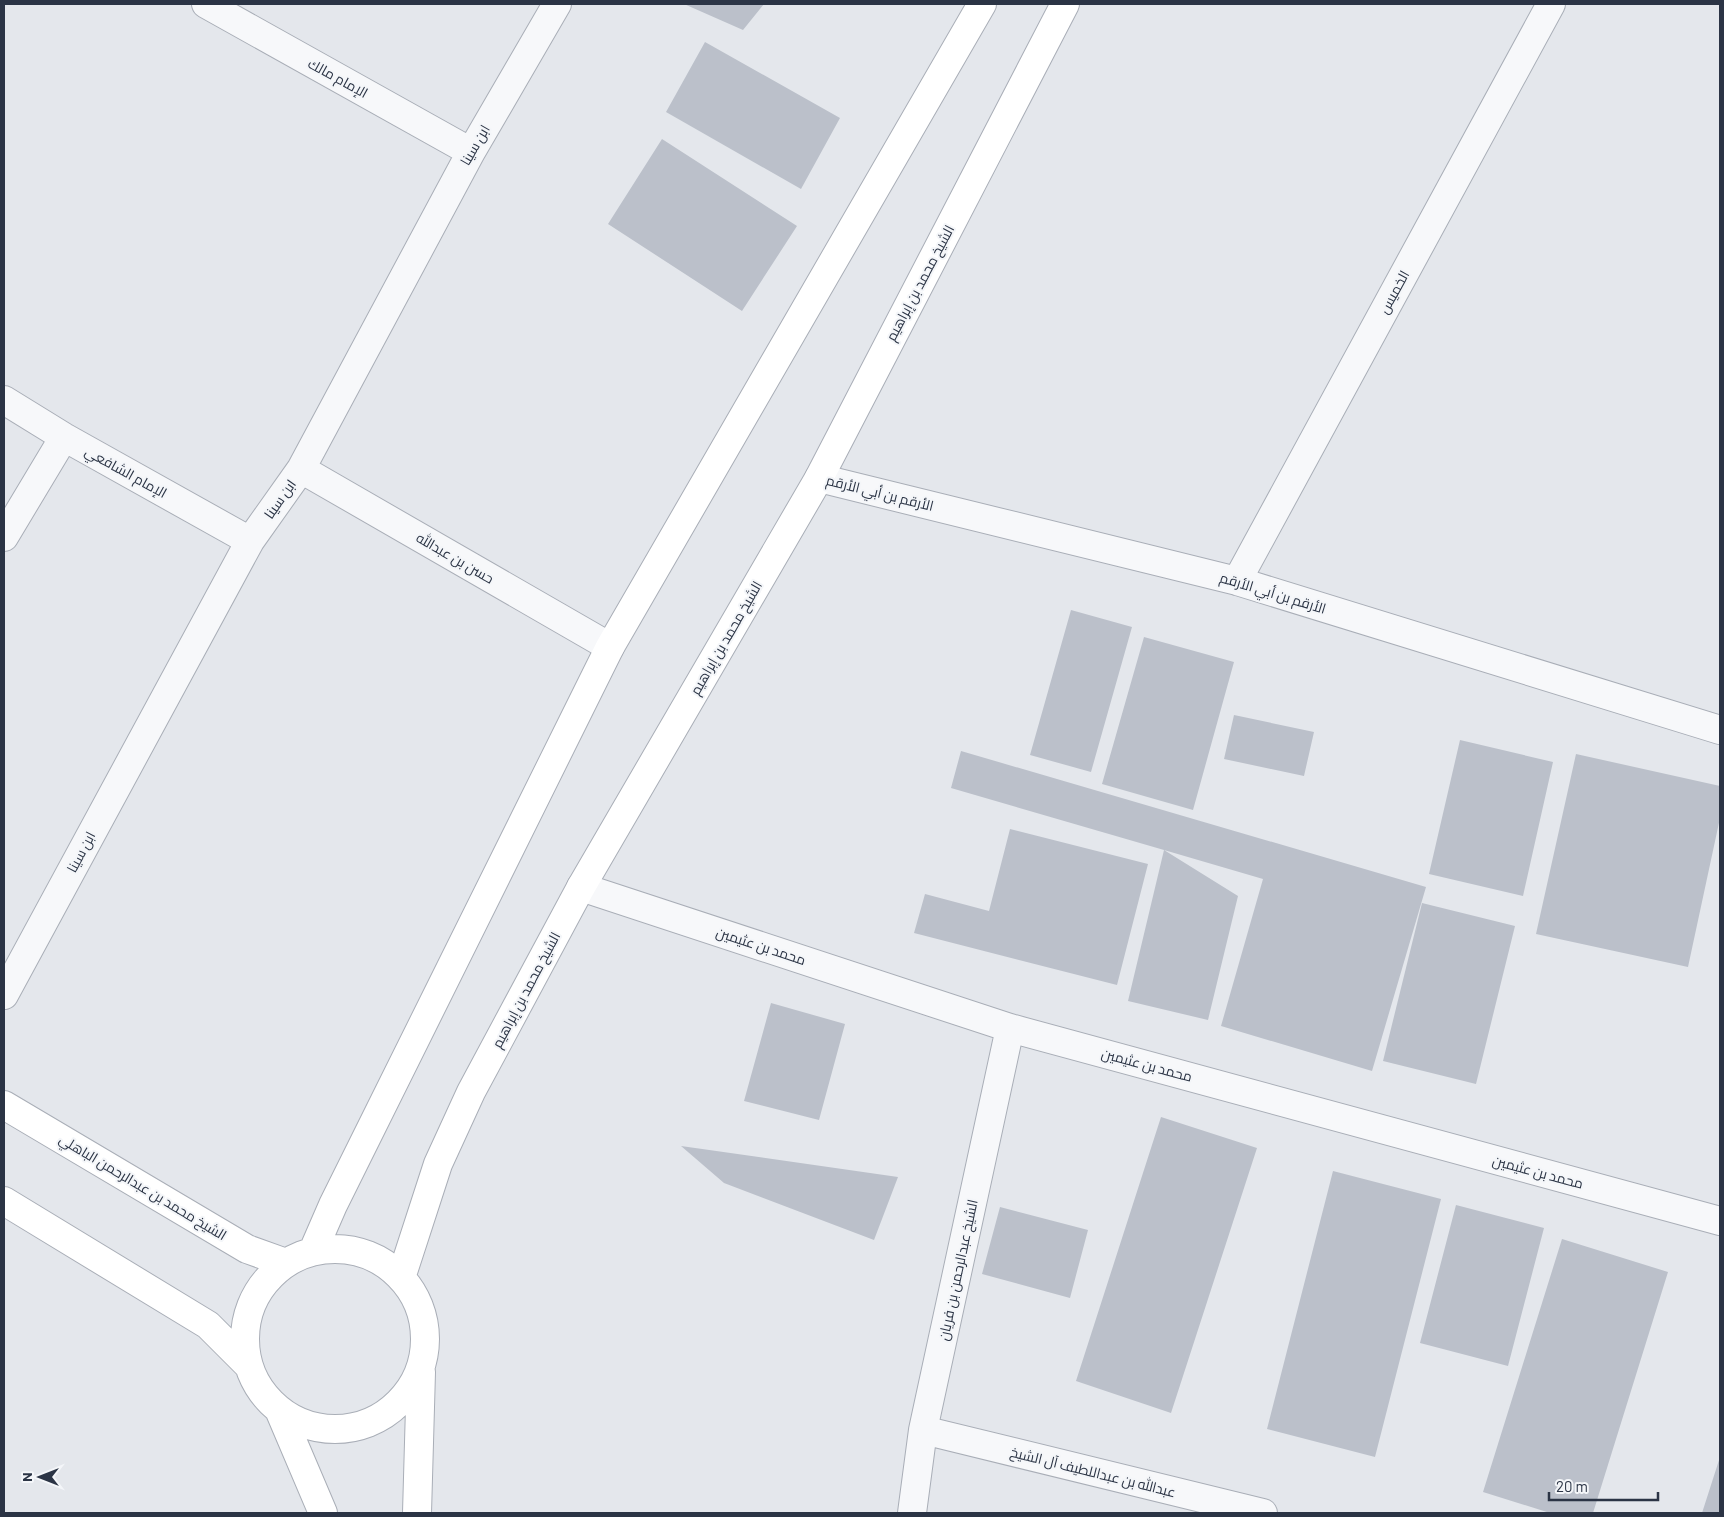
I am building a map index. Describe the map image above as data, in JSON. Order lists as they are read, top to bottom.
{
  "streets": {
    "street": [
      "الإمام مالك",
      "ابن سينا",
      "الشيخ محمد بن إبراهيم",
      "الخميس",
      "الإمام الشافعي",
      "الأرقم بن أبي الأرقم",
      "حسن بن عبدالله",
      "محمد بن عثيمين",
      "الشيخ محمد بن عبدالرحمن الباهلي",
      "الشيخ عبدالرحمن بن فريان",
      "عبدالله بن عبداللطيف آل الشيخ"
    ]
  },
  "crossings": [
    ["الإمام مالك", "ابن سينا"],
    ["ابن سينا", "الإمام الشافعي"],
    ["ابن سينا", "حسن بن عبدالله"],
    ["الشيخ محمد بن إبراهيم", "الأرقم بن أبي الأرقم"],
    ["الشيخ محمد بن إبراهيم", "محمد بن عثيمين"],
    ["الخميس", "الأرقم بن أبي الأرقم"],
    ["محمد بن عثيمين", "الشيخ عبدالرحمن بن فريان"],
    ["الشيخ عبدالرحمن بن فريان", "عبدالله بن عبداللطيف آل الشيخ"]
  ],
  "scale_bar": "20 m",
  "north": "left"
}
